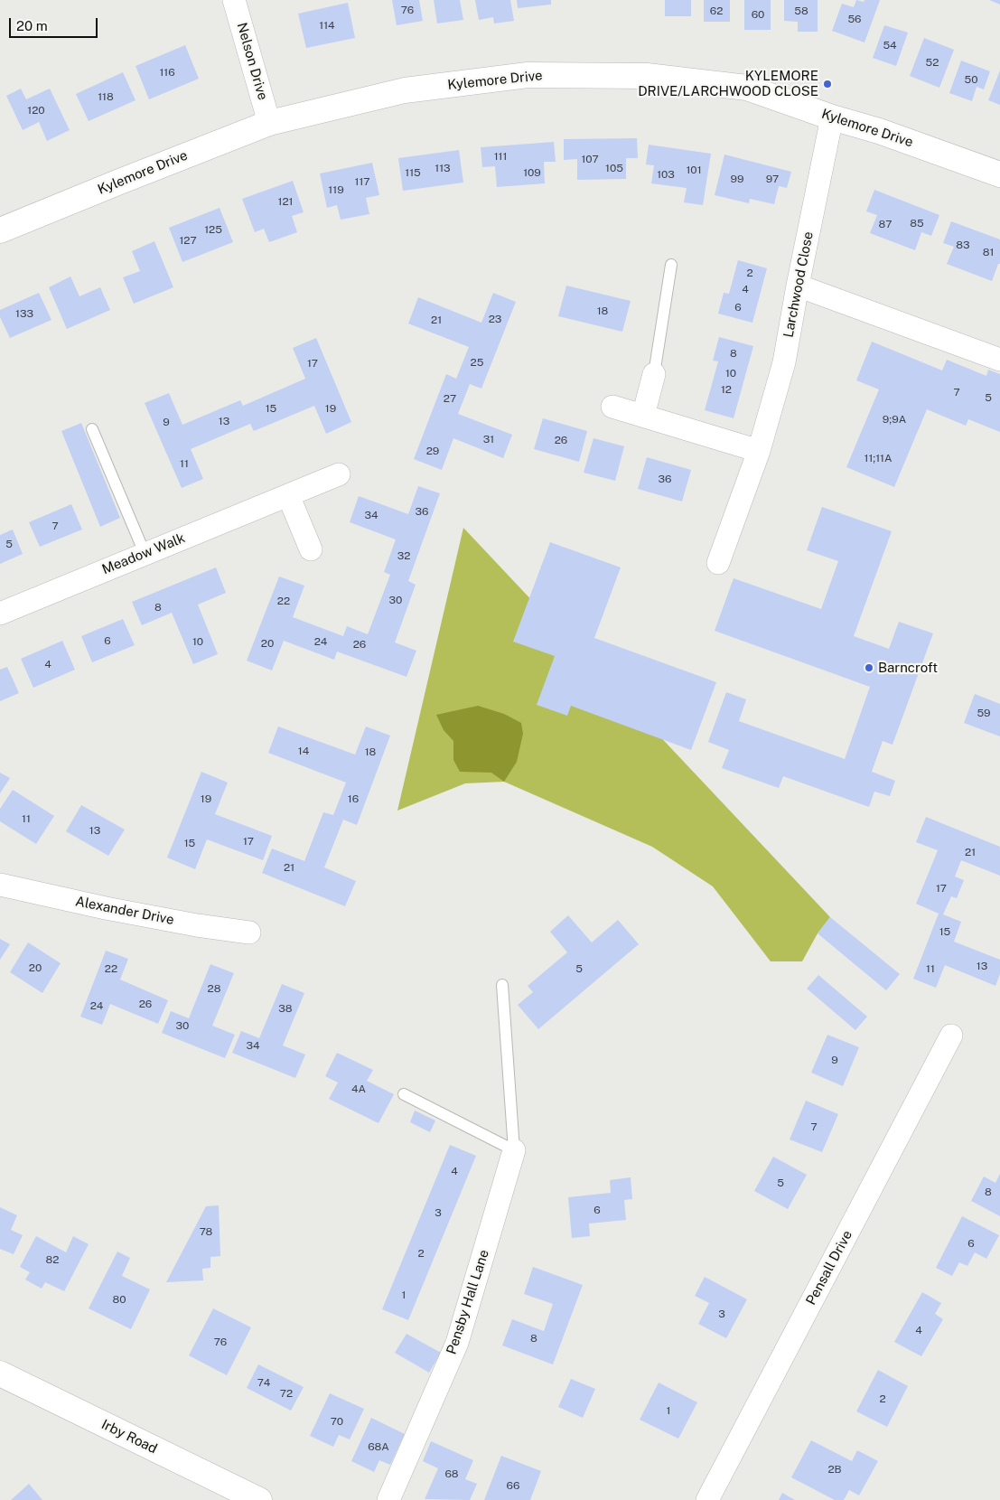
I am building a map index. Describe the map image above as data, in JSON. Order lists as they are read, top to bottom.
{
  "streets": {
    "street": [
      "Nelson Drive",
      "Kylemore Drive",
      "Larchwood Close",
      "Meadow Walk",
      "Alexander Drive",
      "Pensall Drive",
      "Pensby Hall Lane",
      "Irby Road"
    ]
  },
  "crossings": [
    ["Nelson Drive", "Kylemore Drive"],
    ["Kylemore Drive", "Larchwood Close"]
  ],
  "places": ["KYLEMORE DRIVE/LARCHWOOD CLOSE", "Barncroft"],
  "house_numbers": [
    "76",
    "62",
    "58",
    "60",
    "56",
    "114",
    "54",
    "52",
    "116",
    "50",
    "118",
    "120",
    "111",
    "107",
    "113",
    "105",
    "101",
    "115",
    "109",
    "103",
    "99",
    "97",
    "117",
    "119",
    "121",
    "85",
    "87",
    "125",
    "127",
    "83",
    "81",
    "2",
    "4",
    "6",
    "18",
    "133",
    "23",
    "21",
    "8",
    "25",
    "17",
    "10",
    "12",
    "7",
    "5",
    "27",
    "15",
    "19",
    "9;9A",
    "13",
    "9",
    "31",
    "26",
    "29",
    "11;11A",
    "11",
    "36",
    "36",
    "34",
    "7",
    "5",
    "32",
    "30",
    "22",
    "8",
    "6",
    "10",
    "24",
    "20",
    "26",
    "4",
    "59",
    "14",
    "18",
    "19",
    "16",
    "11",
    "13",
    "17",
    "15",
    "21",
    "21",
    "17",
    "15",
    "13",
    "20",
    "22",
    "5",
    "11",
    "28",
    "26",
    "24",
    "38",
    "30",
    "34",
    "9",
    "4A",
    "7",
    "4",
    "5",
    "8",
    "6",
    "3",
    "78",
    "6",
    "2",
    "82",
    "1",
    "80",
    "3",
    "4",
    "8",
    "76",
    "74",
    "72",
    "2",
    "1",
    "70",
    "68A",
    "2B",
    "68",
    "66"
  ],
  "scale_bar": "20 m"
}
